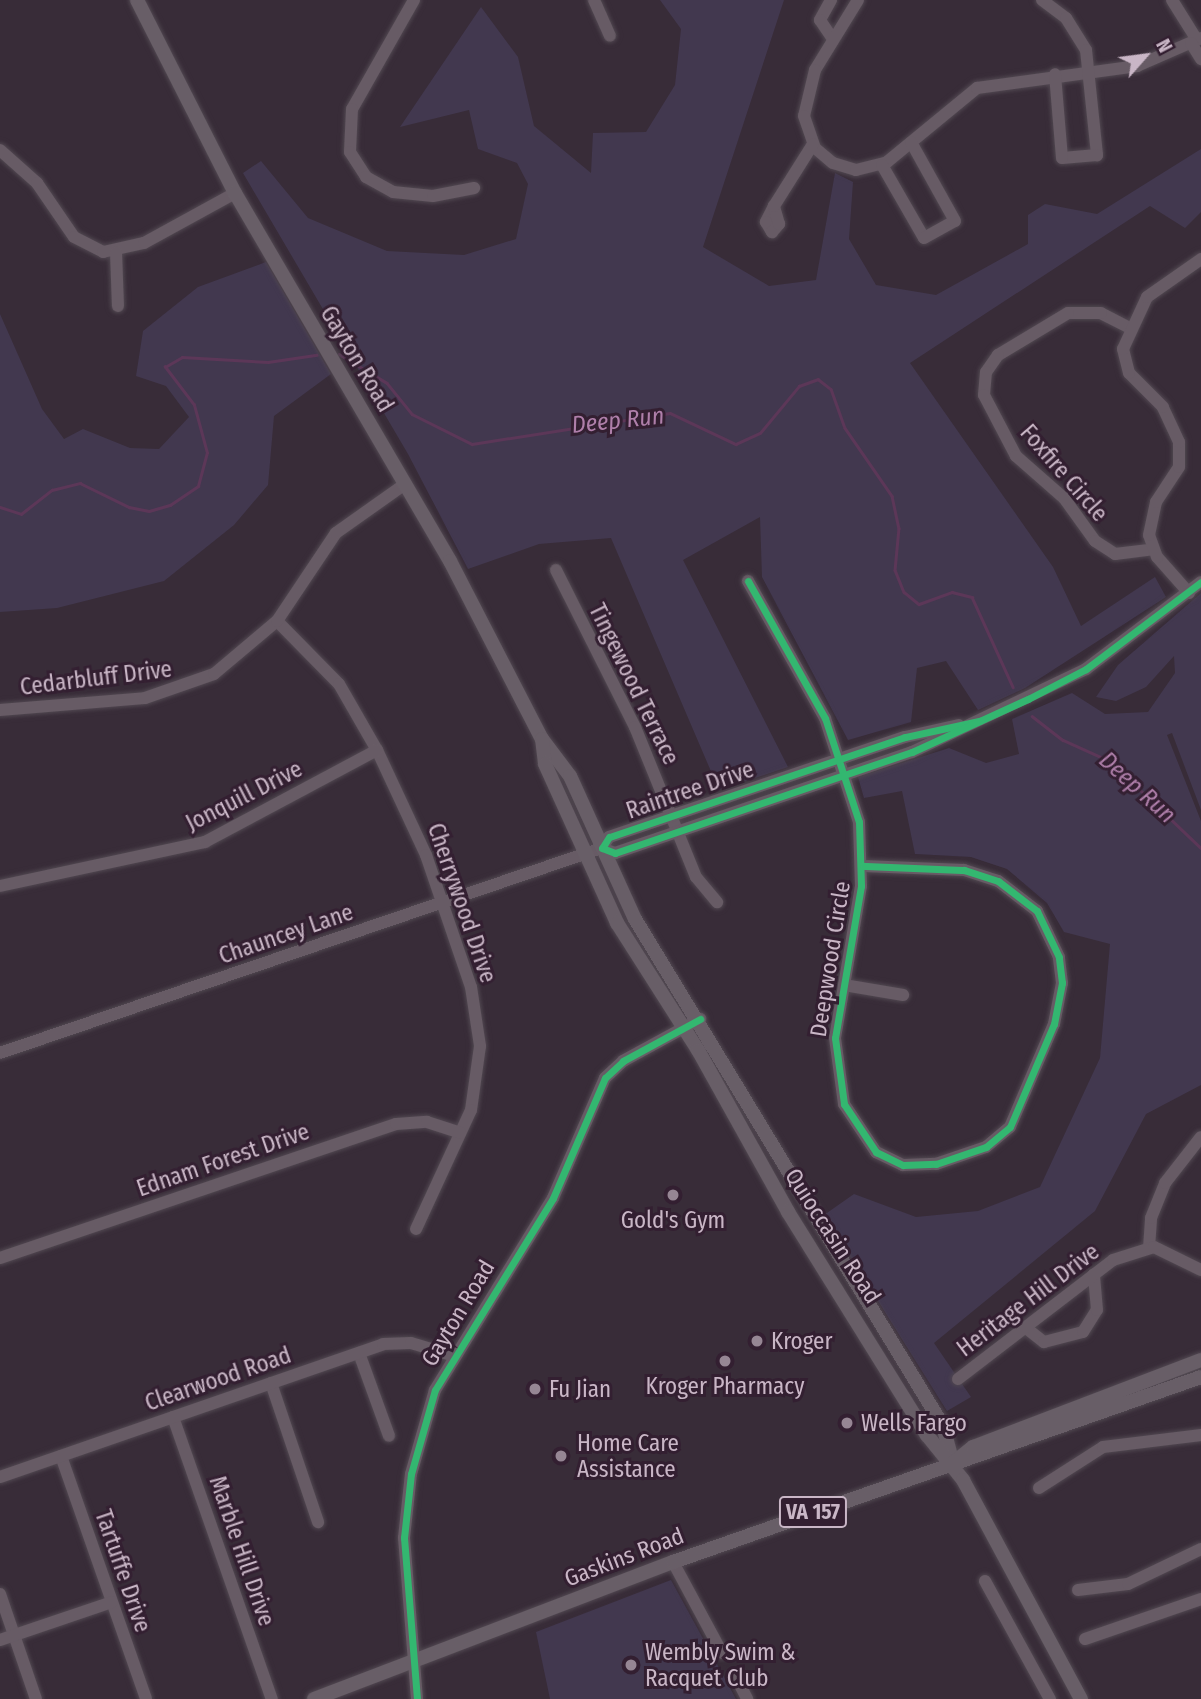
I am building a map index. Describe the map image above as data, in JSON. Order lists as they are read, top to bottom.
{
  "streets": {
    "main road": [
      "Gayton Road",
      "Quioccasin Road",
      "VA 157",
      "Gaskins Road"
    ],
    "street": [
      "Foxfire Circle",
      "Cedarbluff Drive",
      "Tingewood Terrace",
      "Raintree Drive",
      "Jonquill Drive",
      "Cherrywood Drive",
      "Chauncey Lane",
      "Deepwood Circle",
      "Ednam Forest Drive",
      "Heritage Hill Drive",
      "Clearwood Road",
      "Marble Hill Drive",
      "Tartuffe Drive"
    ]
  },
  "crossings": [
    ["Gayton Road", "Cedarbluff Drive"],
    ["Gayton Road", "Raintree Drive"],
    ["Gayton Road", "Chauncey Lane"],
    ["Gayton Road", "Quioccasin Road"],
    ["Gayton Road", "Clearwood Road"],
    ["Gayton Road", "Gaskins Road"],
    ["Cedarbluff Drive", "Cherrywood Drive"],
    ["Tingewood Terrace", "Raintree Drive"],
    ["Raintree Drive", "Chauncey Lane"],
    ["Raintree Drive", "Deepwood Circle"],
    ["Jonquill Drive", "Cherrywood Drive"],
    ["Cherrywood Drive", "Chauncey Lane"],
    ["Cherrywood Drive", "Ednam Forest Drive"],
    ["Quioccasin Road", "Gaskins Road"],
    ["Clearwood Road", "Marble Hill Drive"],
    ["Clearwood Road", "Tartuffe Drive"]
  ],
  "water": ["Deep Run"],
  "places": [
    "Gold's Gym",
    "Kroger",
    "Kroger Pharmacy",
    "Fu Jian",
    "Wells Fargo",
    "Home Care Assistance",
    "Wembly Swim & Racquet Club"
  ],
  "north": "top right"
}
